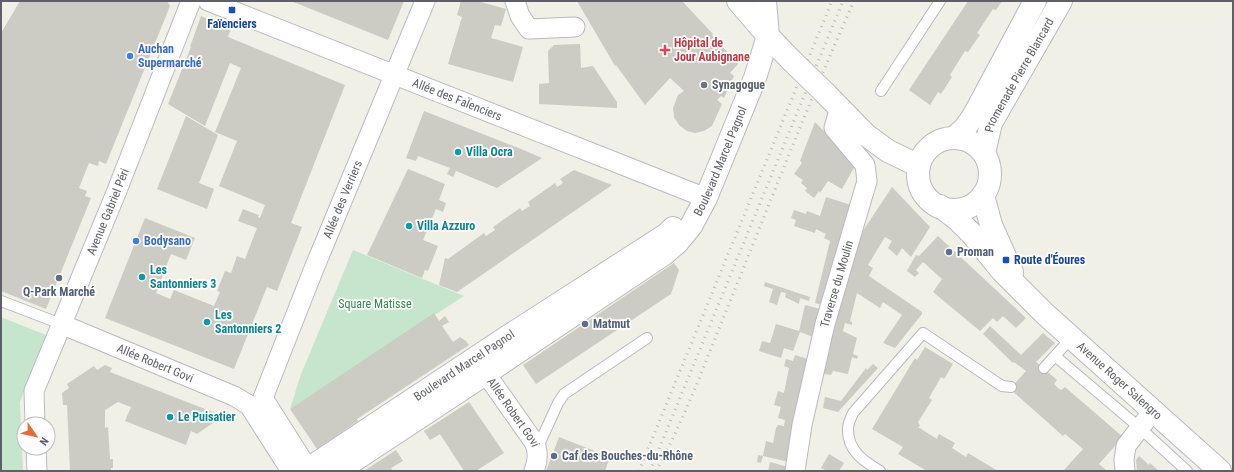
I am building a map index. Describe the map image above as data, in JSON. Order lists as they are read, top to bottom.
{
  "streets": {
    "main road": ["Promenade Pierre Blancard", "Boulevard Marcel Pagnol", "Avenue Roger Salengro"],
    "street": [
      "Allée des FaÏenciers",
      "Allée des Verriers",
      "Avenue Gabriel Péri",
      "Traverse du Moulin",
      "Allée Robert Govi"
    ]
  },
  "crossings": [
    ["Promenade Pierre Blancard", "Avenue Roger Salengro"],
    ["Allée des FaÏenciers", "Boulevard Marcel Pagnol"],
    ["Allée des FaÏenciers", "Allée des Verriers"],
    ["Boulevard Marcel Pagnol", "Allée Robert Govi"],
    ["Allée des Verriers", "Allée Robert Govi"],
    ["Avenue Gabriel Péri", "Allée Robert Govi"]
  ],
  "parks": ["Square Matisse"],
  "places": {
    "transit": ["Faïenciers", "Route d'Éoures"],
    "health": ["Hôpital de Jour Aubignane"],
    "other": [
      "Auchan Supermarché",
      "Synagogue",
      "Villa Ocra",
      "Villa Azzuro",
      "Bodysano",
      "Proman",
      "Les Santonniers 3",
      "Q-Park Marché",
      "Les Santonniers 2",
      "Matmut",
      "Le Puisatier",
      "Caf des Bouches-du-Rhône"
    ]
  },
  "north": "bottom right"
}
